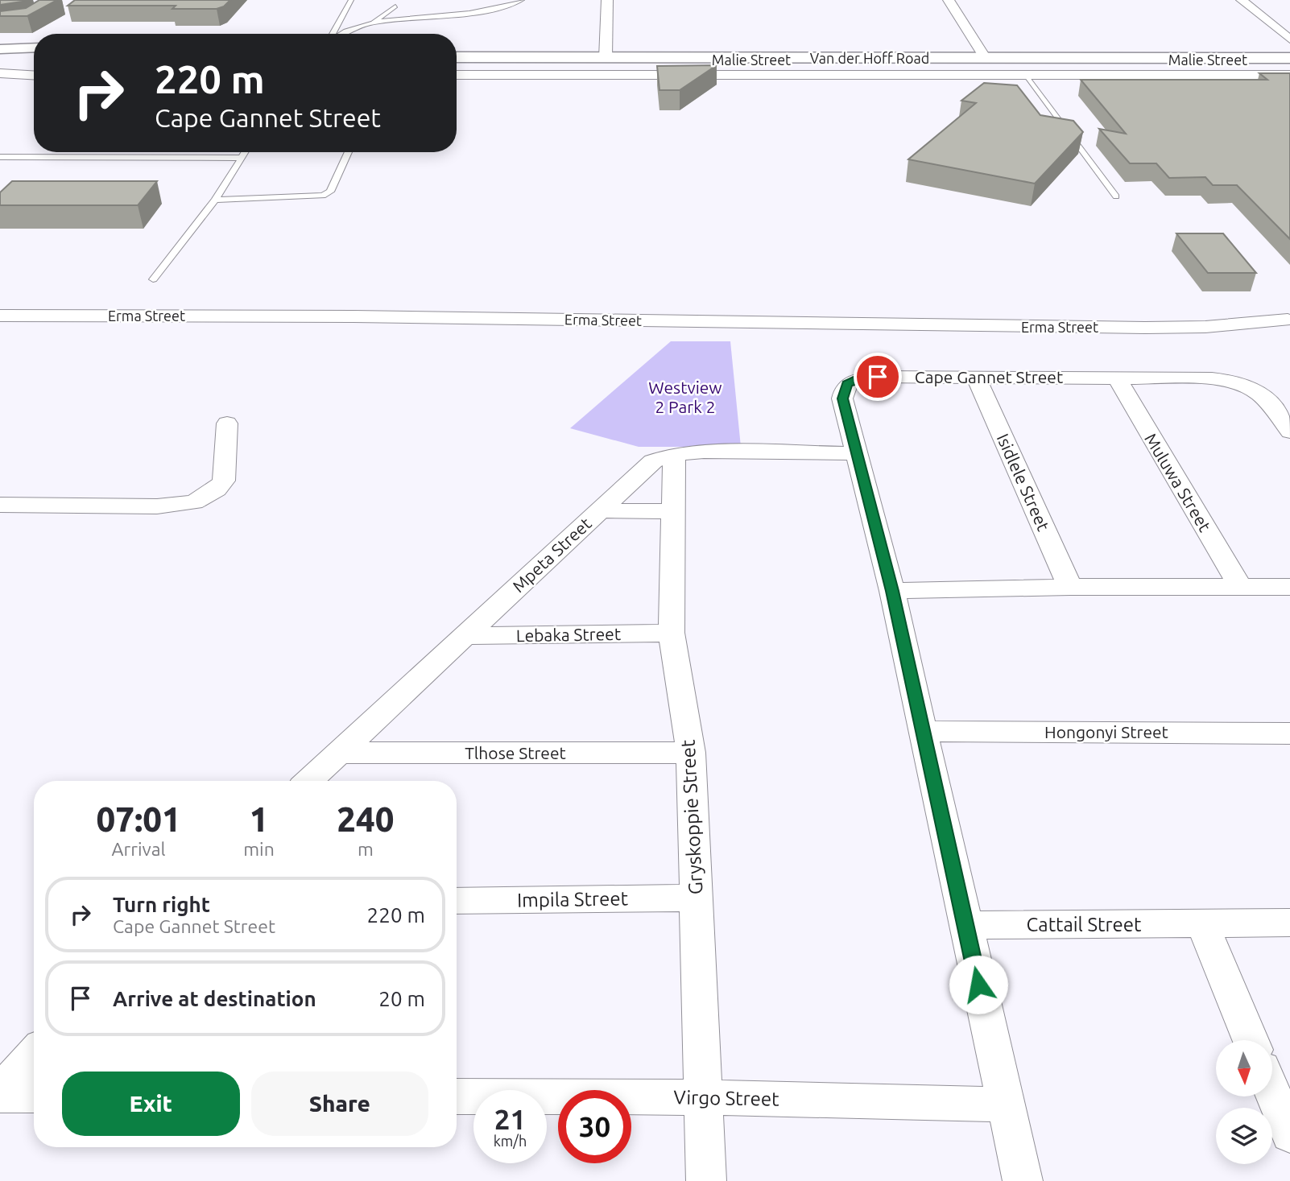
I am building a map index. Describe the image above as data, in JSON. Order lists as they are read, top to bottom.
{
  "streets": {
    "main road": ["Van der Hoff Road"],
    "street": [
      "Malie Street",
      "Erma Street",
      "Cape Gannet Street",
      "Isidlele Street",
      "Muluwa Street",
      "Mpeta Street",
      "Lebaka Street",
      "Hongonyi Street",
      "Tlhose Street",
      "Gryskoppie Street",
      "Impila Street",
      "Cattail Street",
      "Virgo Street"
    ]
  },
  "crossings": [
    ["Cape Gannet Street", "Isidlele Street"],
    ["Cape Gannet Street", "Muluwa Street"],
    ["Cape Gannet Street", "Mpeta Street"],
    ["Cape Gannet Street", "Hongonyi Street"],
    ["Cape Gannet Street", "Cattail Street"],
    ["Cape Gannet Street", "Virgo Street"],
    ["Mpeta Street", "Lebaka Street"],
    ["Mpeta Street", "Tlhose Street"],
    ["Mpeta Street", "Gryskoppie Street"],
    ["Lebaka Street", "Gryskoppie Street"],
    ["Tlhose Street", "Gryskoppie Street"],
    ["Gryskoppie Street", "Impila Street"],
    ["Gryskoppie Street", "Virgo Street"]
  ],
  "parks": ["Westview 2 Park 2"],
  "north": "bottom",
  "page": {
    "turn": ["220 m", "Cape Gannet Street"],
    "eta": [
      "07:01",
      "Arrival",
      "1",
      "min",
      "240",
      "m"
    ],
    "list": [
      {
        "name": "Turn right",
        "note": "Cape Gannet Street",
        "value": "220 m"
      },
      {
        "name": "Arrive at destination",
        "value": "20 m"
      }
    ],
    "buttons": ["Exit", "Share"],
    "speed": "21 km/h",
    "limit": "30"
  }
}
